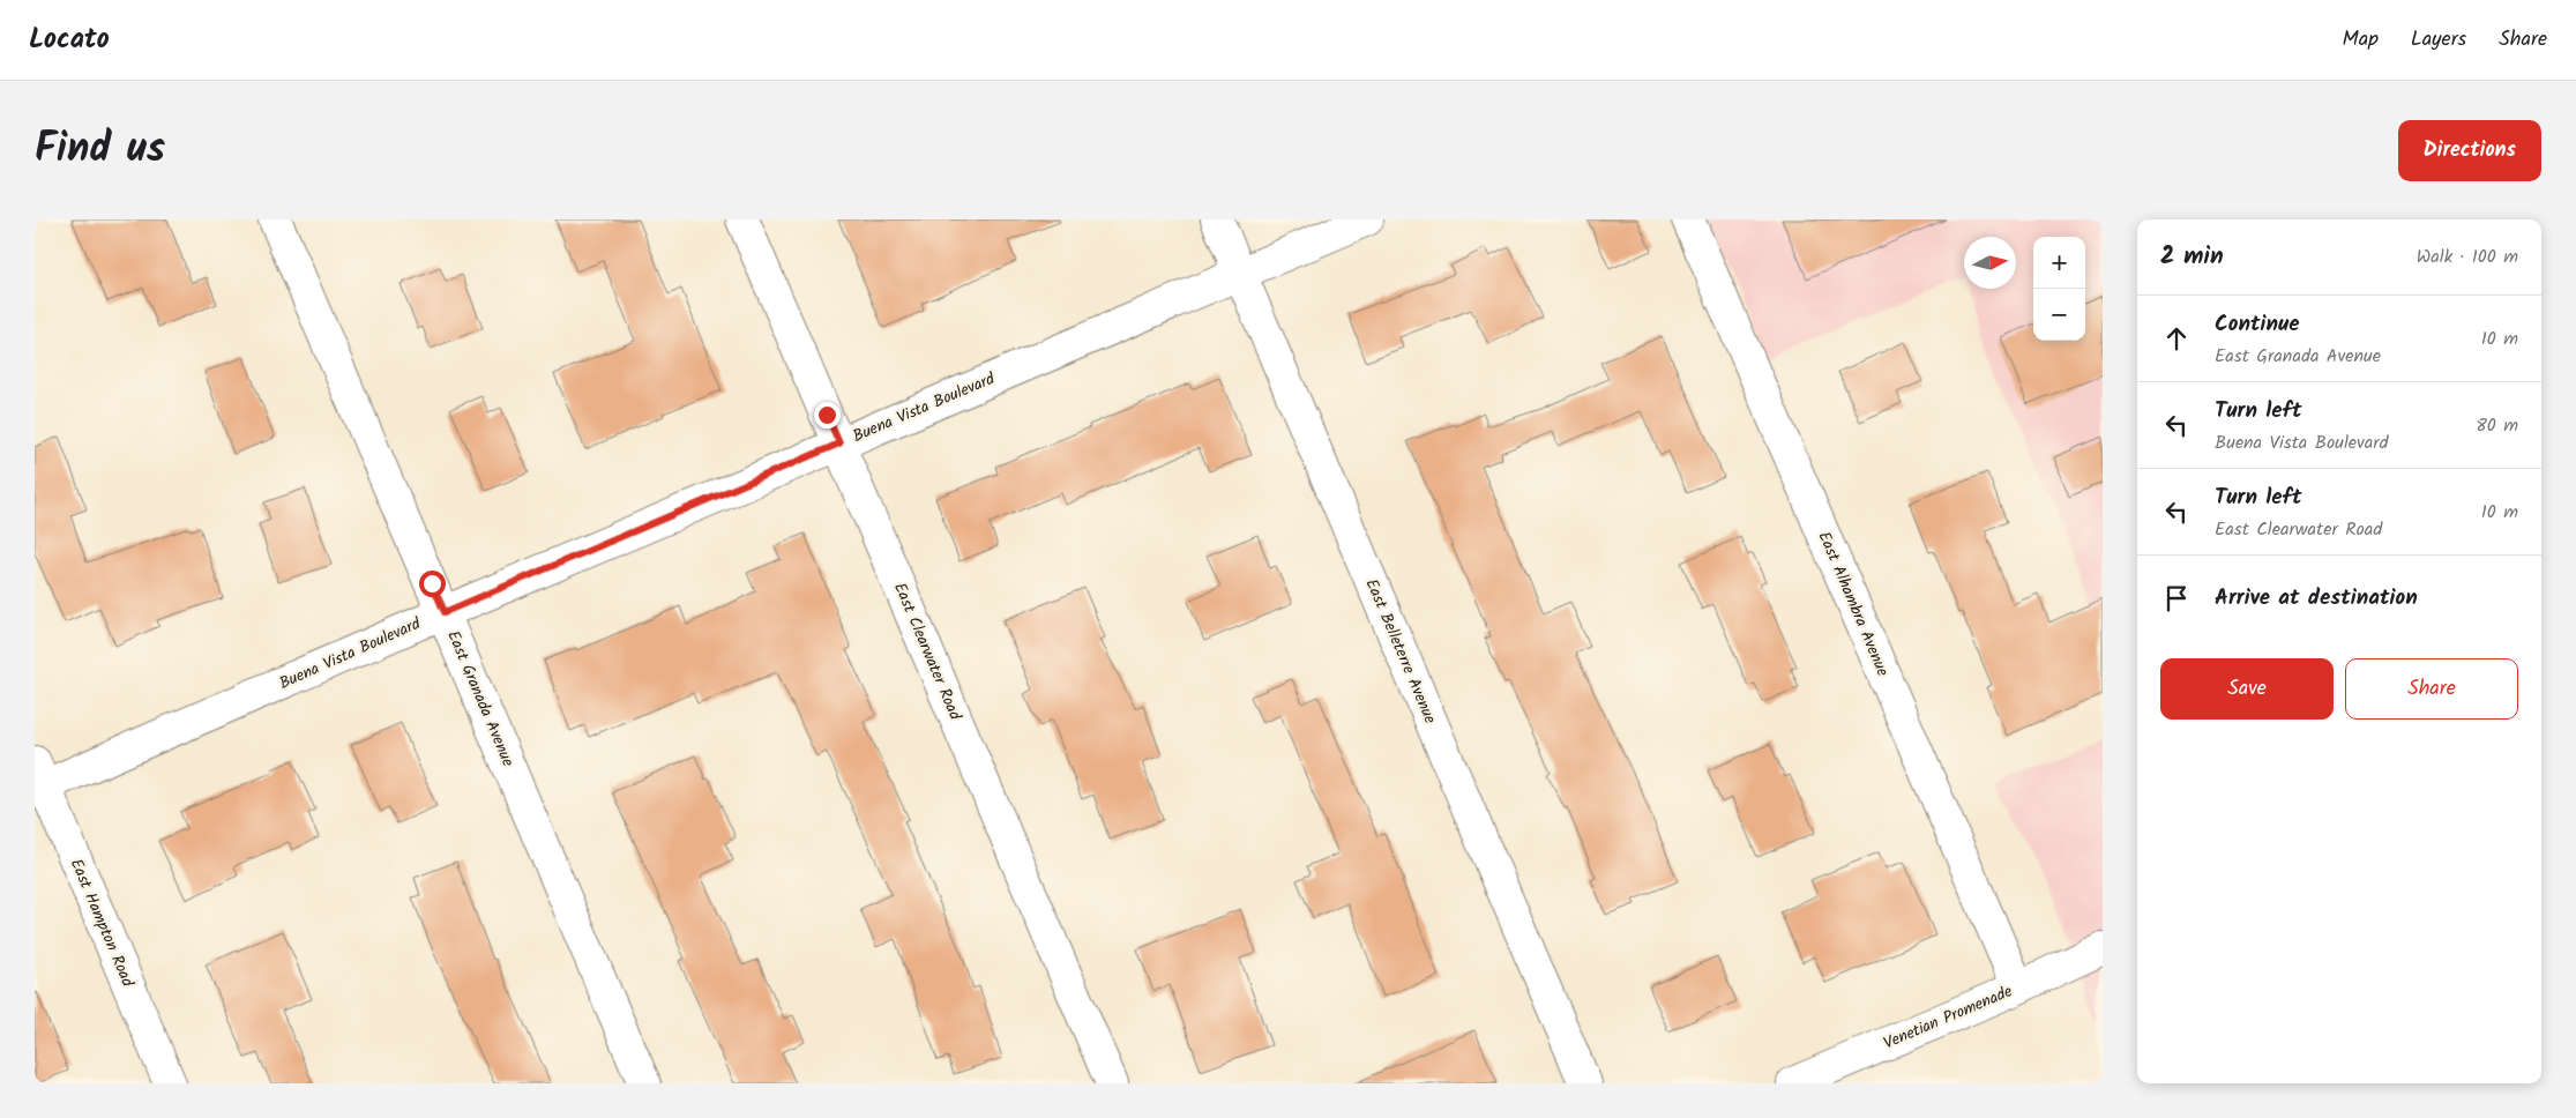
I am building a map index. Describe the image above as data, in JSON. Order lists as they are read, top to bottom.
{
  "streets": {
    "street": [
      "Buena Vista Boulevard",
      "East Alhambra Avenue",
      "East Clearwater Road",
      "East Belleterre Avenue",
      "East Granada Avenue",
      "East Hampton Road",
      "Venetian Promenade"
    ]
  },
  "crossings": [
    ["Buena Vista Boulevard", "East Clearwater Road"],
    ["Buena Vista Boulevard", "East Belleterre Avenue"],
    ["Buena Vista Boulevard", "East Granada Avenue"],
    ["Buena Vista Boulevard", "East Hampton Road"],
    ["East Alhambra Avenue", "Venetian Promenade"]
  ],
  "north": "right",
  "page": {
    "header": "Locato",
    "nav": ["Map", "Layers", "Share"],
    "title": "Find us",
    "buttons": [
      "Directions",
      ["Save", "Share"]
    ],
    "heading": ["2 min", "Walk · 100 m"],
    "map_buttons": ["+", "−"],
    "list": [
      ["Continue", "East Granada Avenue", "10 m"],
      ["Turn left", "Buena Vista Boulevard", "80 m"],
      ["Turn left", "East Clearwater Road", "10 m"],
      "Arrive at destination"
    ]
  }
}
